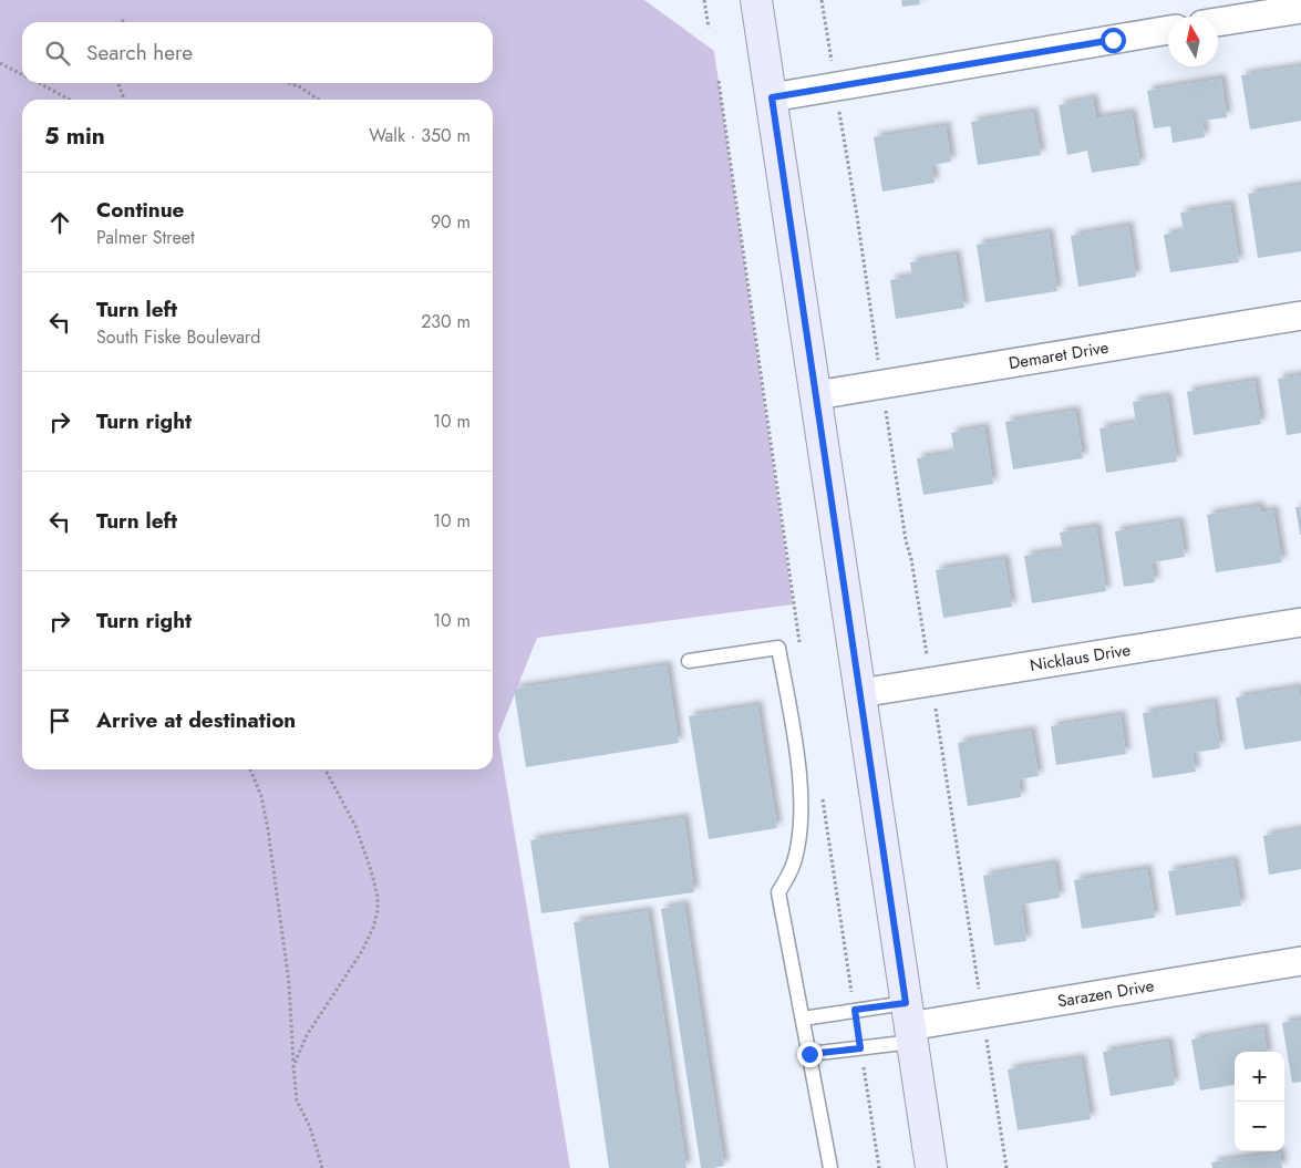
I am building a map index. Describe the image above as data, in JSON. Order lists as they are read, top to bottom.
{
  "streets": {
    "street": ["Demaret Drive", "Nicklaus Drive", "Sarazen Drive"]
  },
  "north": "top",
  "page": {
    "search": "Search here",
    "heading": ["5 min", "Walk · 350 m"],
    "list": [
      ["Continue", "Palmer Street", "90 m"],
      ["Turn left", "South Fiske Boulevard", "230 m"],
      ["Turn right", "10 m"],
      ["Turn left", "10 m"],
      ["Turn right", "10 m"],
      "Arrive at destination"
    ],
    "map_buttons": ["+", "−"]
  }
}
